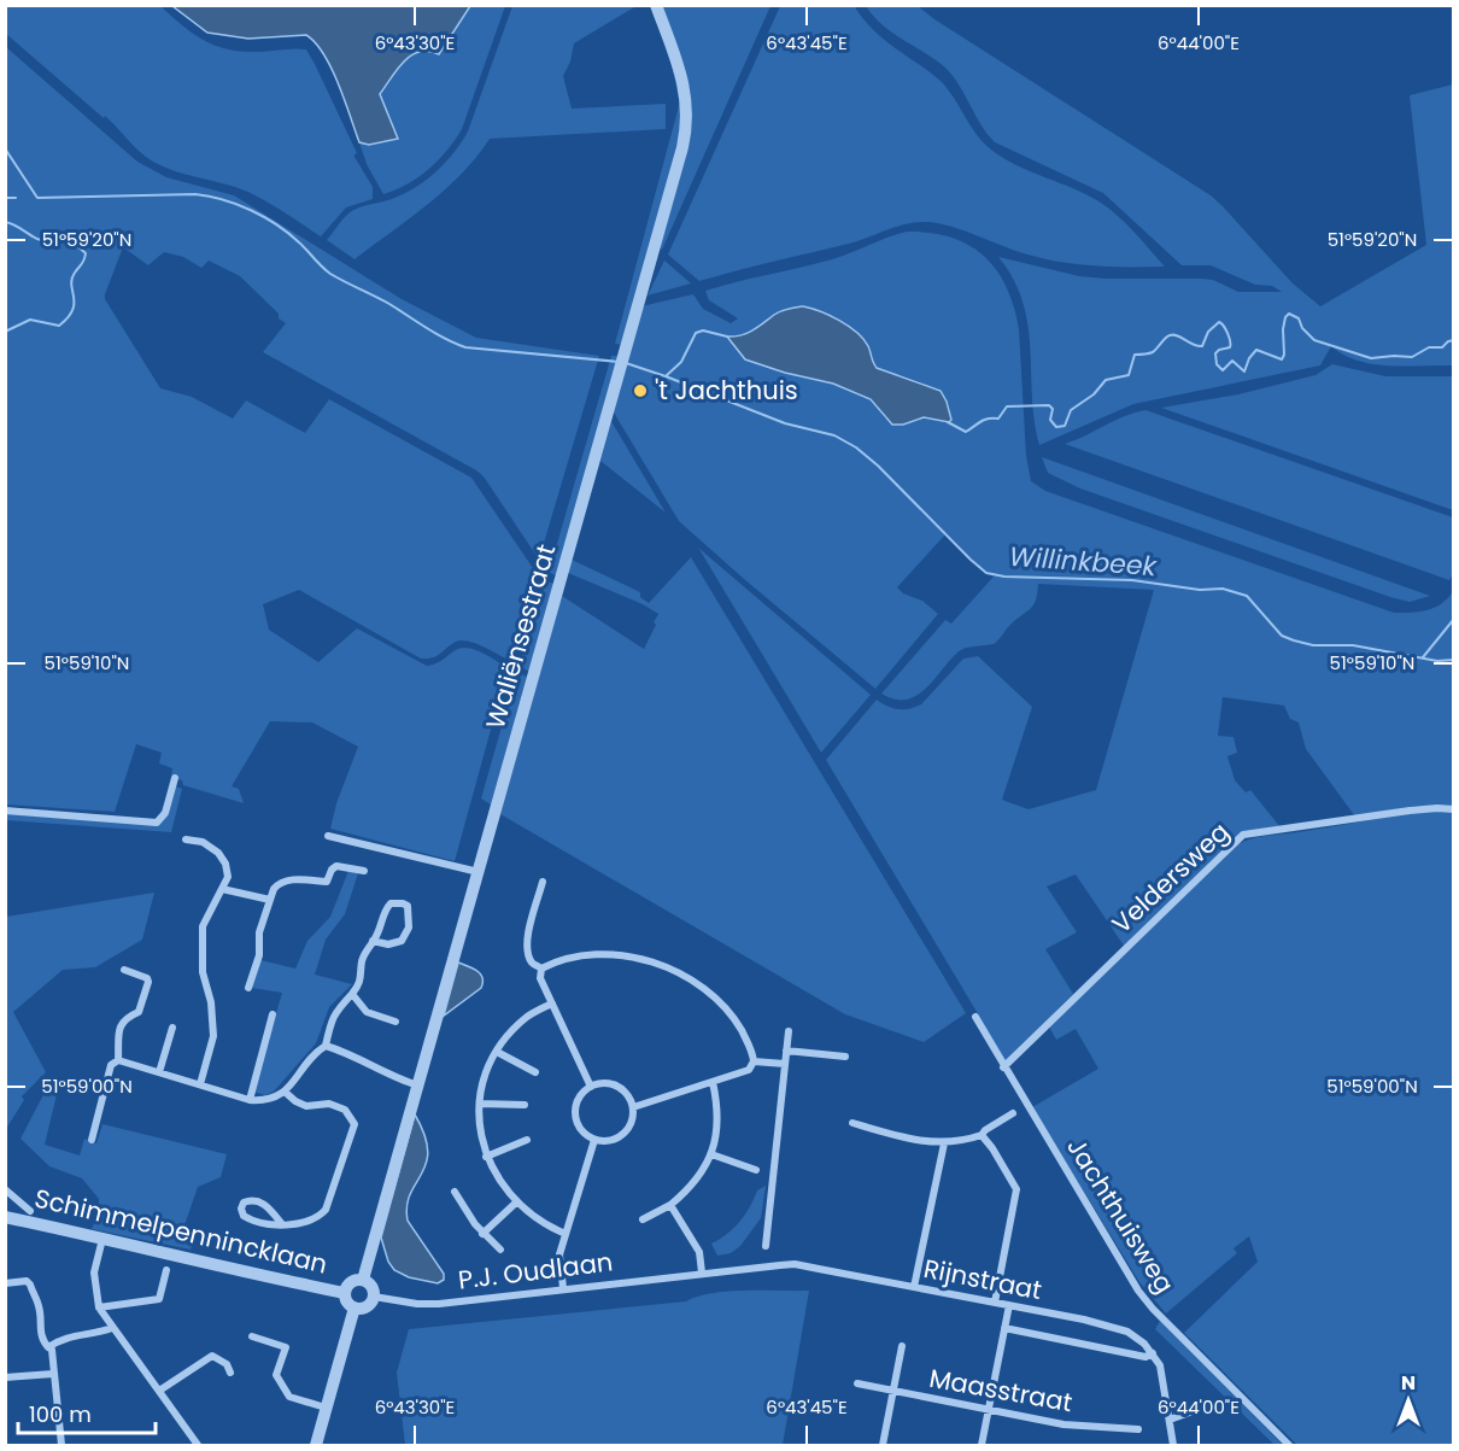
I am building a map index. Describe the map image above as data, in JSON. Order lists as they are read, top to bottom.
{
  "streets": {
    "street": [
      "Waliënsestraat",
      "Veldersweg",
      "Jachthuisweg",
      "Schimmelpennincklaan",
      "P.J. Oudlaan",
      "Rijnstraat",
      "Maasstraat"
    ]
  },
  "crossings": [
    ["Waliënsestraat", "Schimmelpennincklaan"],
    ["Waliënsestraat", "P.J. Oudlaan"],
    ["Veldersweg", "Jachthuisweg"],
    ["Schimmelpennincklaan", "P.J. Oudlaan"],
    ["P.J. Oudlaan", "Rijnstraat"]
  ],
  "water": ["Willinkbeek"],
  "places": ["'t Jachthuis"],
  "scale_bar": "100 m",
  "north": "top",
  "coordinates": [
    "6°43'30\"E",
    "6°43'45\"E",
    "6°44'00\"E",
    "51°59'20\"N",
    "51°59'10\"N",
    "51°59'00\"N"
  ]
}
